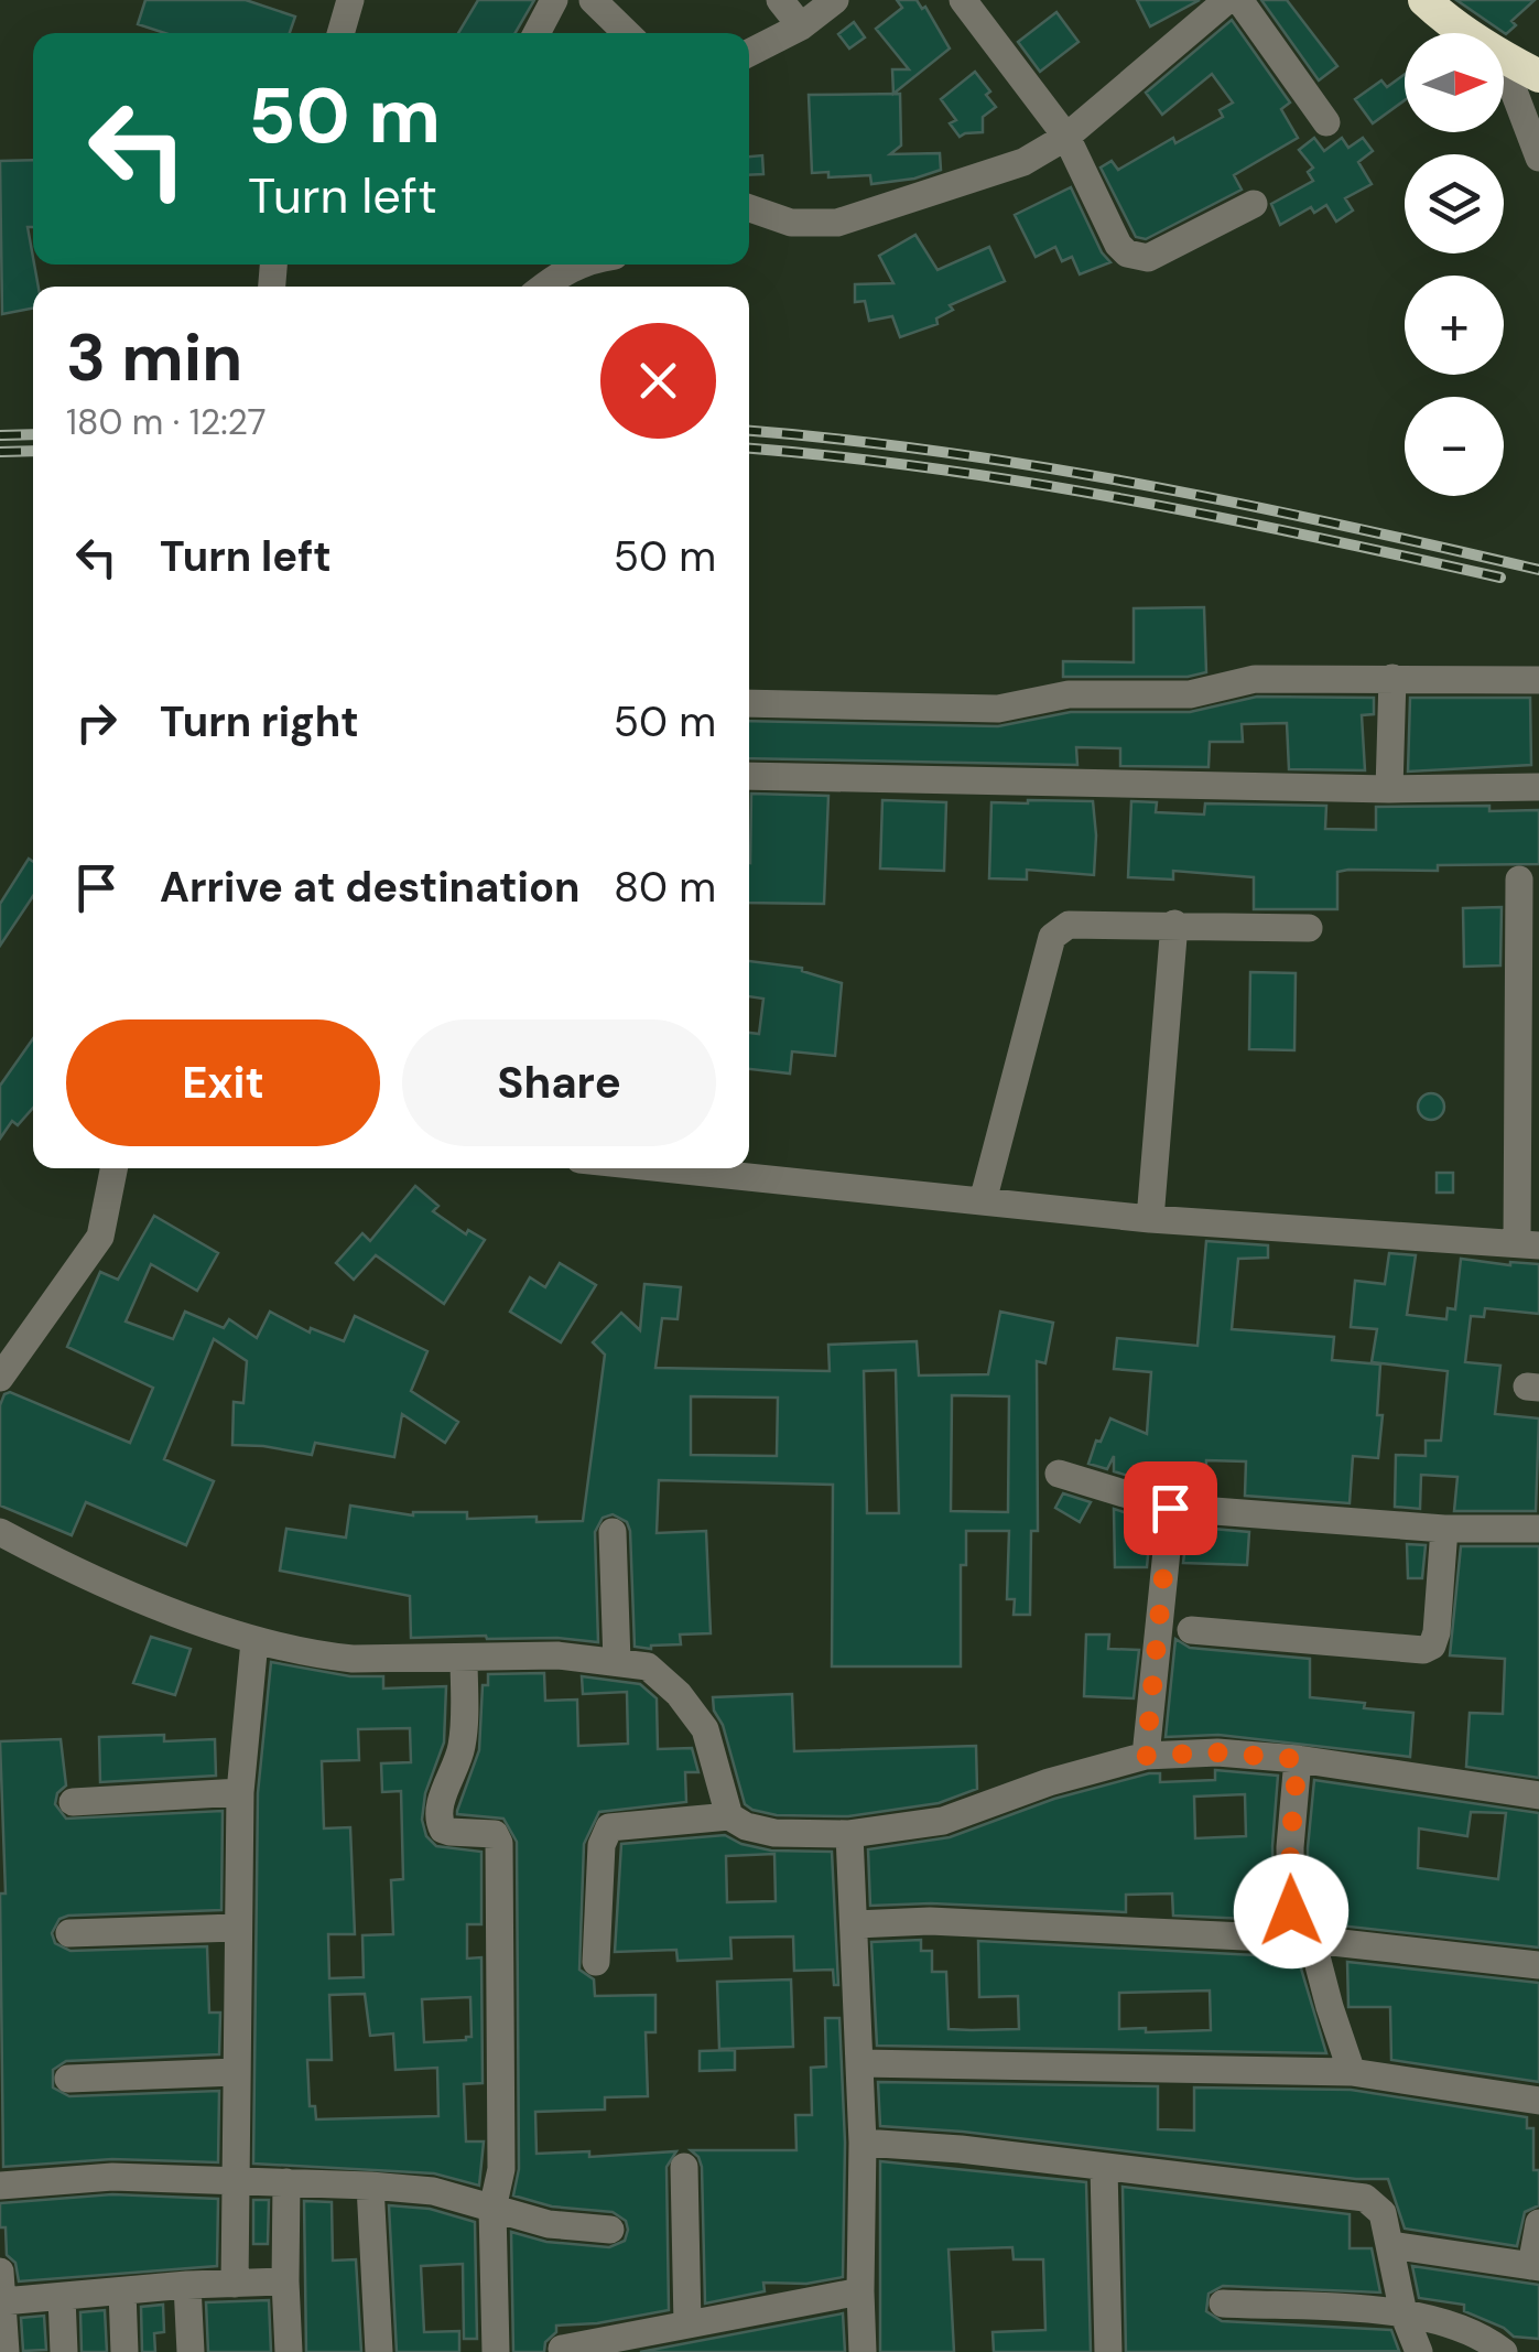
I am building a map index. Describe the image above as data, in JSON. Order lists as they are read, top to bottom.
{
  "north": "right",
  "page": {
    "map_buttons": ["+", "−"],
    "turn": ["50 m", "Turn left"],
    "heading": ["3 min", "180 m · 12:27"],
    "list": [
      {
        "name": "Turn left",
        "value": "50 m"
      },
      {
        "name": "Turn right",
        "value": "50 m"
      },
      {
        "name": "Arrive at destination",
        "value": "80 m"
      }
    ],
    "buttons": ["Exit", "Share"]
  }
}
